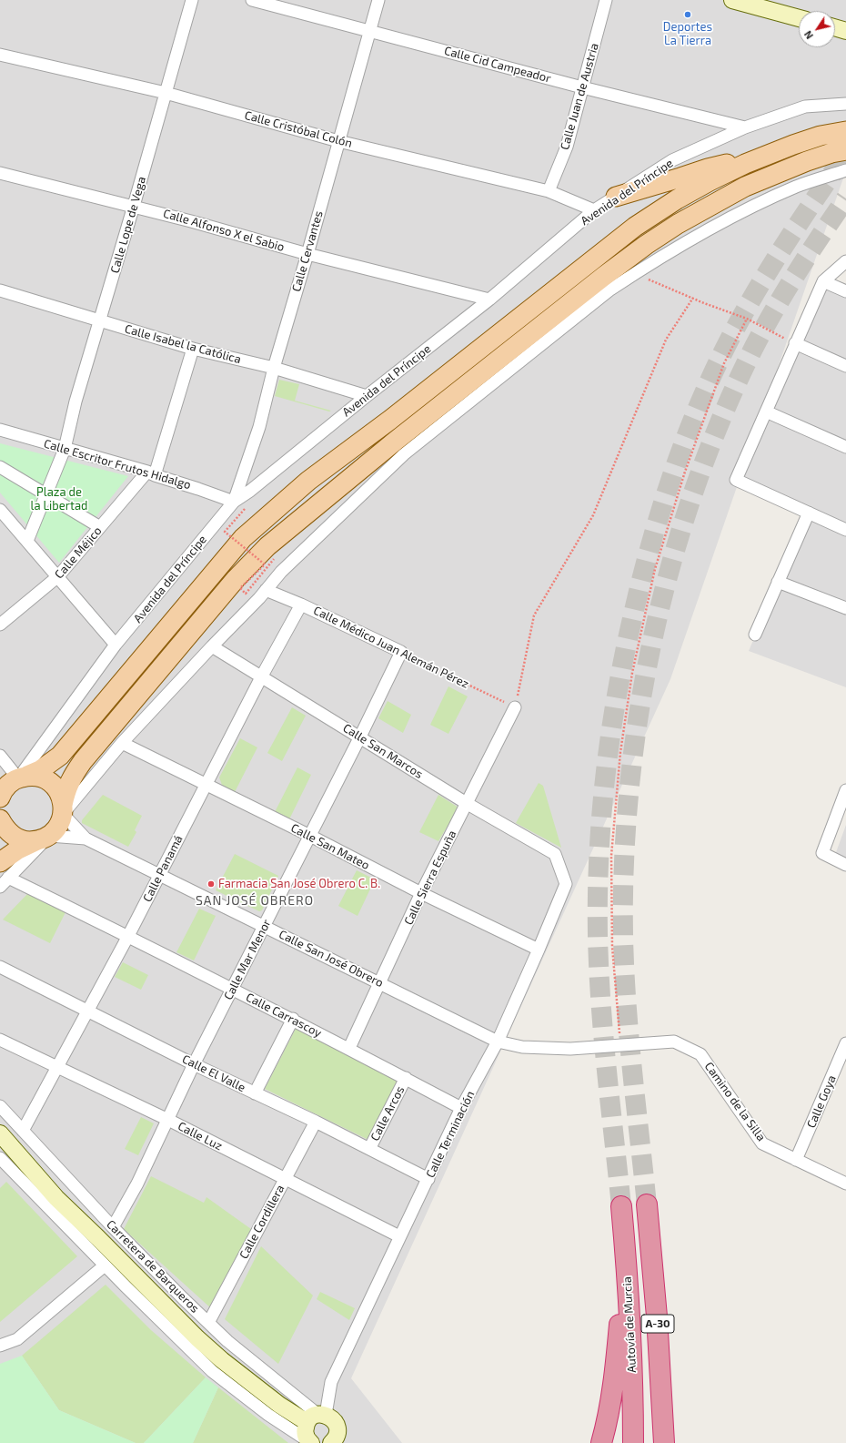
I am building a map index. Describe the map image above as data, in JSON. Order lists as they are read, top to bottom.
{
  "streets": {
    "highway": ["A-30", "Autovía de Murcia"],
    "main road": ["Carretera de Barqueros"],
    "street": [
      "Calle Cid Campeador",
      "Calle Juan de Austria",
      "Calle Cristóbal Colón",
      "Avenida del Príncipe",
      "Calle Lope de Vega",
      "Calle Alfonso X el Sabio",
      "Calle Cervantes",
      "Calle Isabel la Católica",
      "Calle Escritor Frutos Hidalgo",
      "Calle Méjico",
      "Calle Médico Juan Alemán Pérez",
      "Calle San Marcos",
      "Calle San Mateo",
      "Calle Panamá",
      "Calle Sierra Espuña",
      "Calle San José Obrero",
      "Calle Mar Menor",
      "Calle Carrascoy",
      "Calle El Valle",
      "Camino de la Silla",
      "Calle Goya",
      "Calle Arcos",
      "Calle Terminación",
      "Calle Luz",
      "Calle Cordillera"
    ]
  },
  "crossings": [
    ["Calle Cid Campeador", "Calle Juan de Austria"],
    ["Calle Cid Campeador", "Avenida del Príncipe"],
    ["Calle Cid Campeador", "Calle Cervantes"],
    ["Calle Juan de Austria", "Calle Cristóbal Colón"],
    ["Calle Cristóbal Colón", "Avenida del Príncipe"],
    ["Calle Cristóbal Colón", "Calle Lope de Vega"],
    ["Calle Cristóbal Colón", "Calle Cervantes"],
    ["Avenida del Príncipe", "Calle Alfonso X el Sabio"],
    ["Avenida del Príncipe", "Calle Cervantes"],
    ["Avenida del Príncipe", "Calle Isabel la Católica"],
    ["Avenida del Príncipe", "Calle Escritor Frutos Hidalgo"],
    ["Calle Lope de Vega", "Calle Alfonso X el Sabio"],
    ["Calle Lope de Vega", "Calle Isabel la Católica"],
    ["Calle Lope de Vega", "Calle Escritor Frutos Hidalgo"],
    ["Calle Alfonso X el Sabio", "Calle Cervantes"],
    ["Calle Cervantes", "Calle Isabel la Católica"],
    ["Calle Cervantes", "Calle Escritor Frutos Hidalgo"],
    ["Calle Escritor Frutos Hidalgo", "Calle Méjico"],
    ["Calle Médico Juan Alemán Pérez", "Calle Panamá"],
    ["Calle Médico Juan Alemán Pérez", "Calle Sierra Espuña"],
    ["Calle Médico Juan Alemán Pérez", "Calle Mar Menor"],
    ["Calle San Marcos", "Calle Panamá"],
    ["Calle San Marcos", "Calle Sierra Espuña"],
    ["Calle San Marcos", "Calle Mar Menor"],
    ["Calle San Marcos", "Calle Terminación"],
    ["Calle San Mateo", "Calle Panamá"],
    ["Calle San Mateo", "Calle Sierra Espuña"],
    ["Calle San Mateo", "Calle Mar Menor"],
    ["Calle San Mateo", "Calle Terminación"],
    ["Calle Panamá", "Calle San José Obrero"],
    ["Calle Panamá", "Calle Carrascoy"],
    ["Calle Panamá", "Calle El Valle"],
    ["Calle Panamá", "Calle Luz"],
    ["Calle Panamá", "Carretera de Barqueros"],
    ["Calle Sierra Espuña", "Calle San José Obrero"],
    ["Calle Sierra Espuña", "Calle Carrascoy"],
    ["Calle San José Obrero", "Calle Mar Menor"],
    ["Calle San José Obrero", "Camino de la Silla"],
    ["Calle San José Obrero", "Calle Terminación"],
    ["Calle Mar Menor", "Calle Carrascoy"],
    ["Calle Mar Menor", "Calle El Valle"],
    ["Calle Mar Menor", "Calle Luz"],
    ["Calle Mar Menor", "Carretera de Barqueros"],
    ["Calle Carrascoy", "Calle Arcos"],
    ["Calle Carrascoy", "Calle Terminación"],
    ["Calle El Valle", "Calle Arcos"],
    ["Calle El Valle", "Calle Terminación"],
    ["Calle El Valle", "Calle Cordillera"],
    ["Camino de la Silla", "Calle Goya"],
    ["Calle Terminación", "Calle Luz"],
    ["Calle Terminación", "Carretera de Barqueros"],
    ["Calle Luz", "Calle Cordillera"],
    ["Calle Cordillera", "Carretera de Barqueros"]
  ],
  "districts": ["SAN JOSÉ OBRERO"],
  "parks": ["Plaza de la Libertad"],
  "places": ["Deportes La Tierra", "Farmacia San José Obrero C. B."],
  "north": "bottom left"
}
